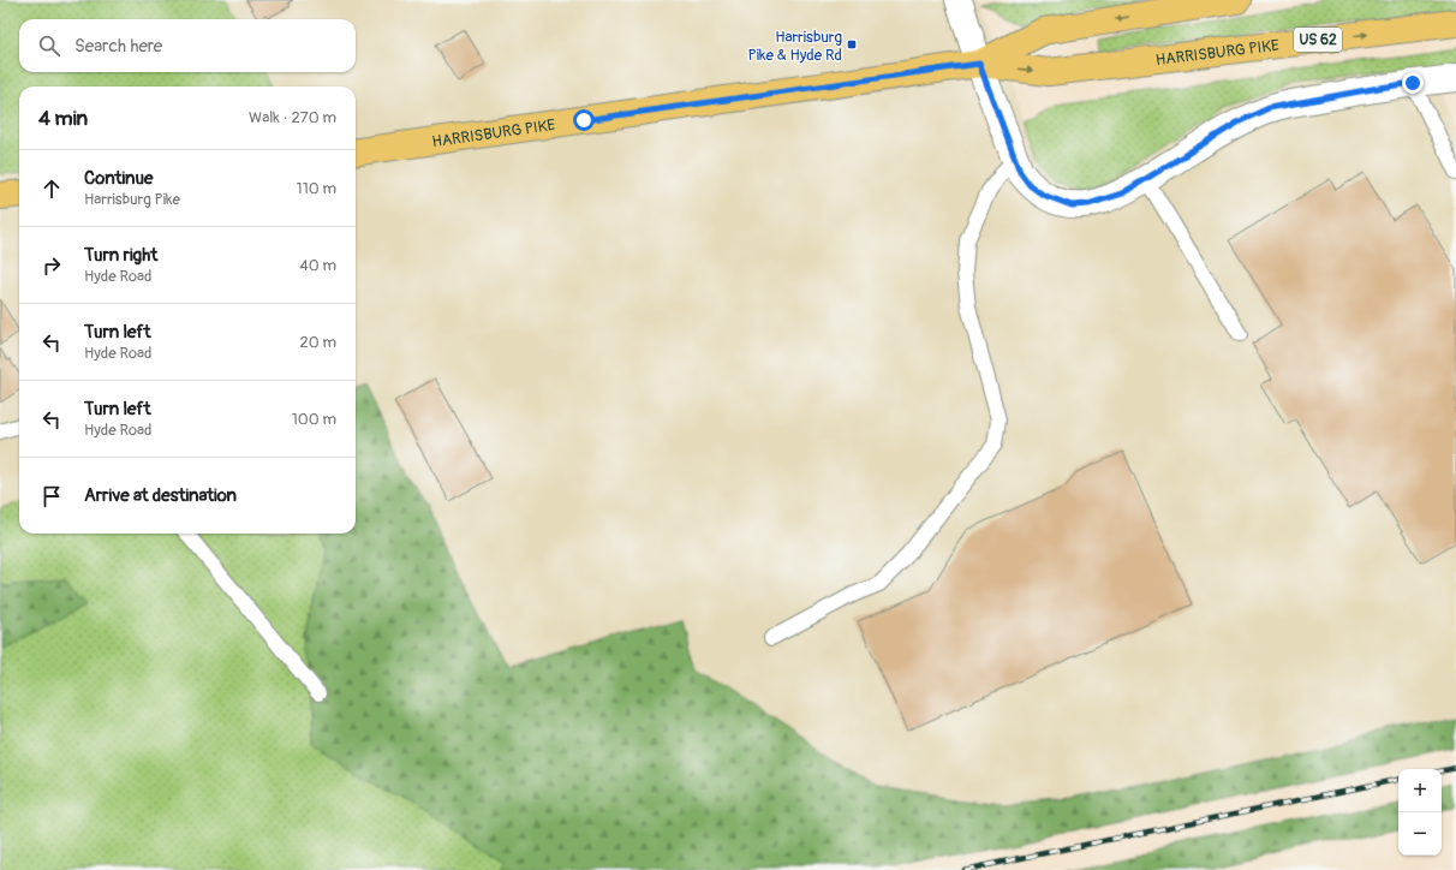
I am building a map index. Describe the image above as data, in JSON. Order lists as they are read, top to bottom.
{
  "streets": {
    "main road": ["US 62", "HARRISBURG PIKE"]
  },
  "places": {
    "transit": ["Harrisburg Pike & Hyde Rd"]
  },
  "page": {
    "search": "Search here",
    "heading": ["4 min", "Walk · 270 m"],
    "list": [
      ["Continue", "Harrisburg Pike", "110 m"],
      ["Turn right", "Hyde Road", "40 m"],
      ["Turn left", "Hyde Road", "20 m"],
      ["Turn left", "Hyde Road", "100 m"],
      "Arrive at destination"
    ],
    "map_buttons": ["+", "−"]
  }
}
